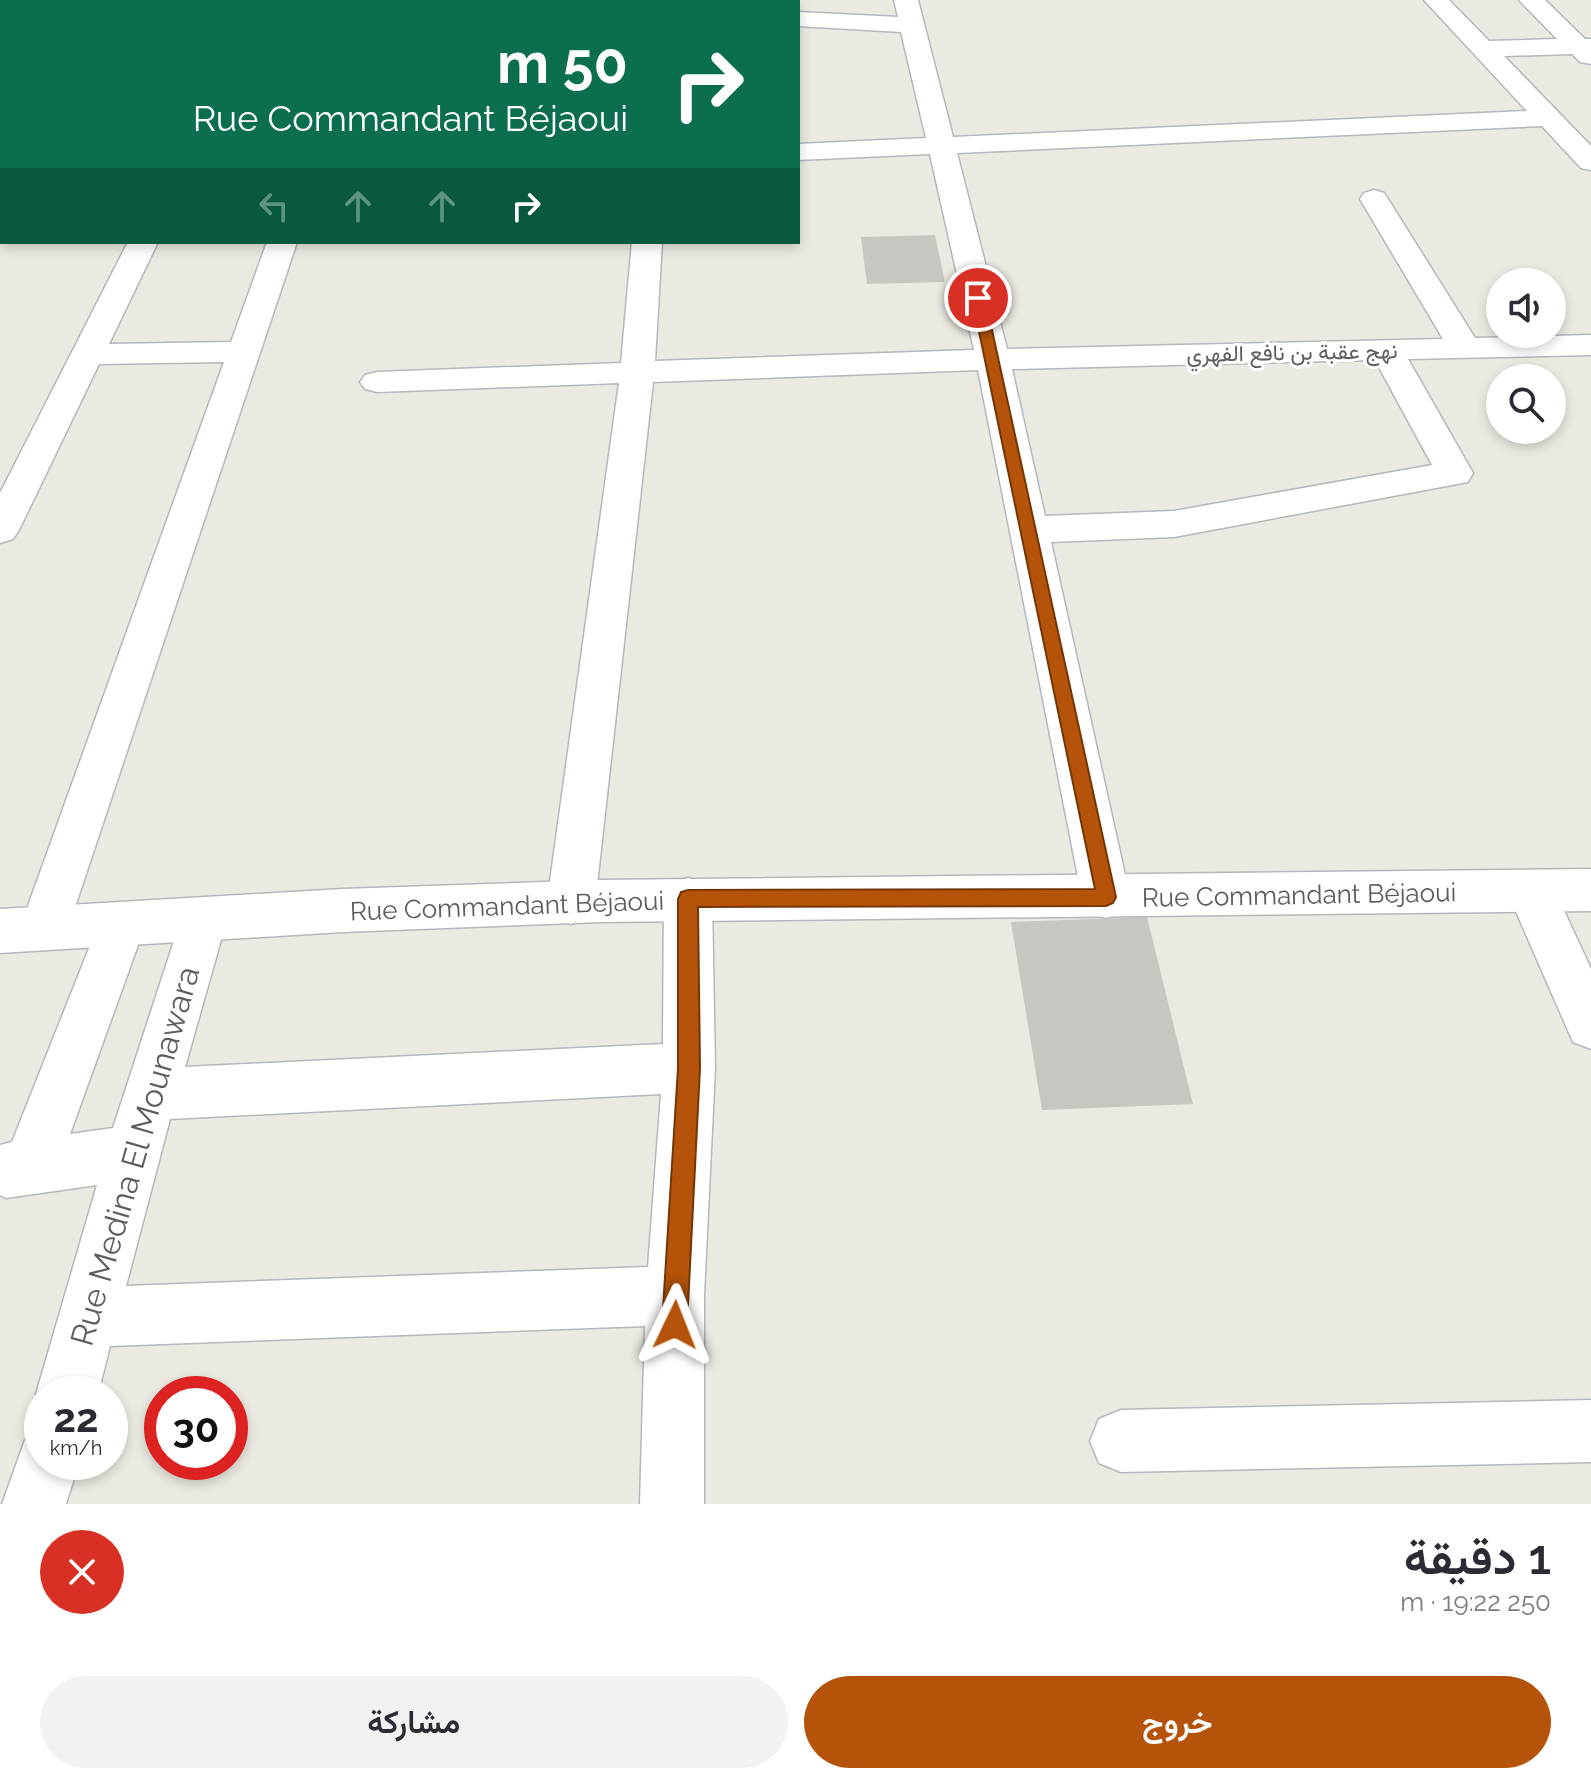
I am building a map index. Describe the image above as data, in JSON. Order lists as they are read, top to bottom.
{
  "streets": {
    "street": ["نهج عقبة بن نافع الفهري", "Rue Commandant Béjaoui", "Rue Medina El Mounawara"]
  },
  "crossings": [
    ["Rue Commandant Béjaoui", "Rue Medina El Mounawara"]
  ],
  "page": {
    "turn": ["50 m", "Rue Commandant Béjaoui"],
    "speed": "22 km/h",
    "limit": "30",
    "heading": ["1 دقيقة", "250 m · 19:22"],
    "buttons": ["خروج", "مشاركة"]
  }
}
